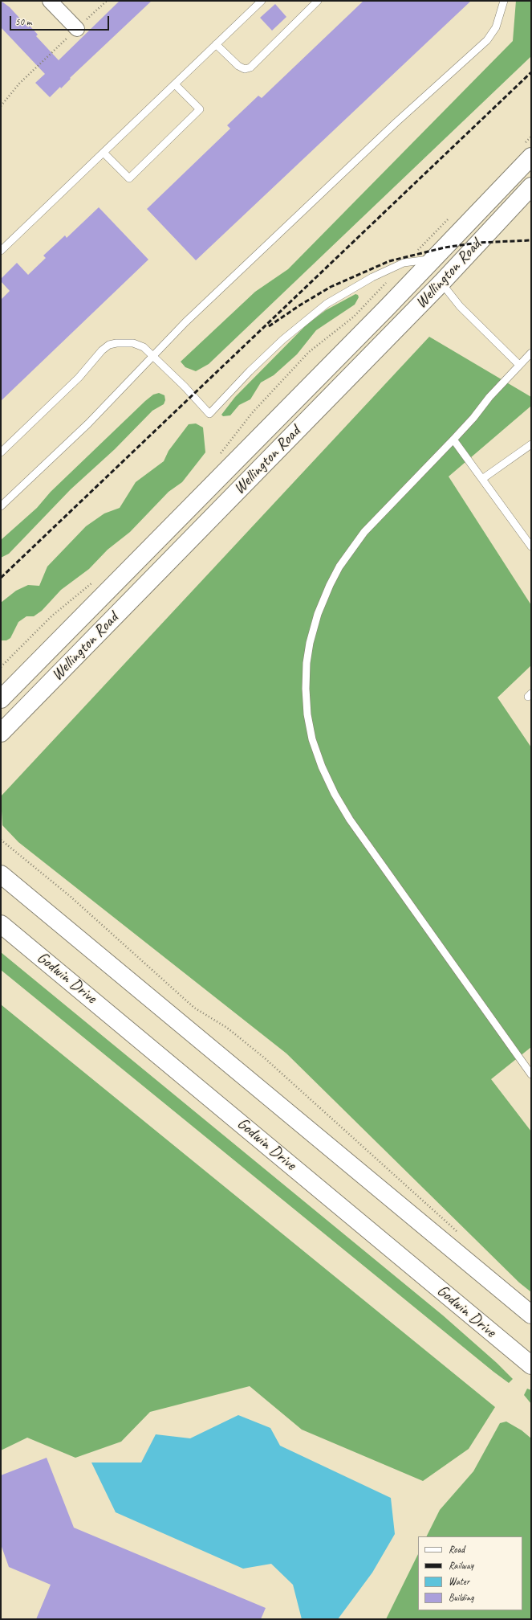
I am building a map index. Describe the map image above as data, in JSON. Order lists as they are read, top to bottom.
{
  "streets": {
    "main road": ["Wellington Road", "Godwin Drive"]
  },
  "legend": [
    "Road",
    "Railway",
    "Water",
    "Building"
  ],
  "scale_bar": "50 m"
}
